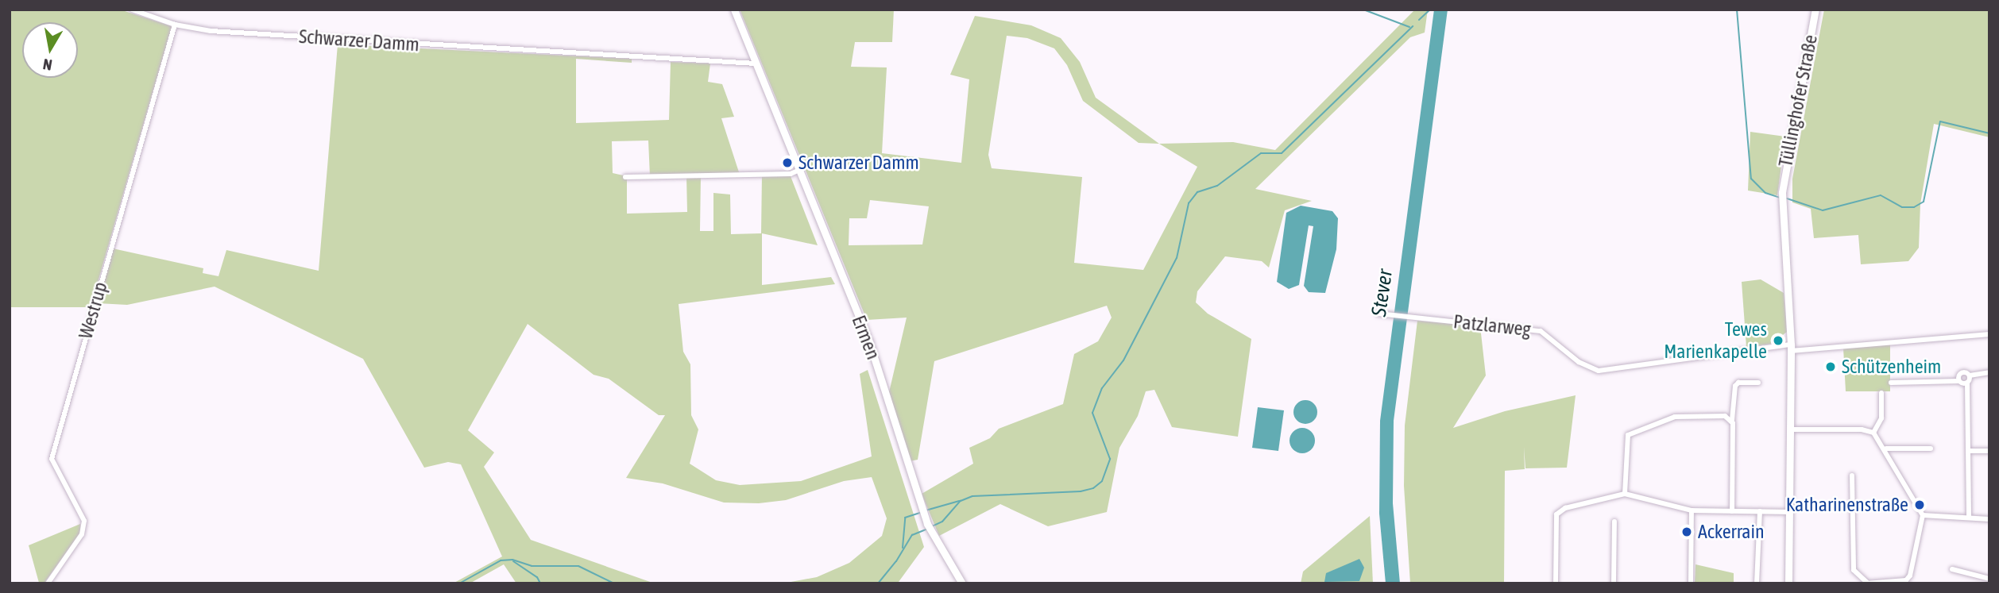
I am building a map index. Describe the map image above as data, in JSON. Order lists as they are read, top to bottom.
{
  "streets": {
    "main road": ["Tüllinghofer Straße", "Ermen"],
    "street": ["Schwarzer Damm", "Westrup", "Patzlarweg"]
  },
  "crossings": [
    ["Schwarzer Damm", "Westrup"],
    ["Schwarzer Damm", "Ermen"],
    ["Tüllinghofer Straße", "Patzlarweg"]
  ],
  "water": ["Stever"],
  "places": [
    "Schwarzer Damm",
    "Tewes Marienkapelle",
    "Schützenheim",
    "Katharinenstraße",
    "Ackerrain"
  ],
  "north": "bottom"
}
